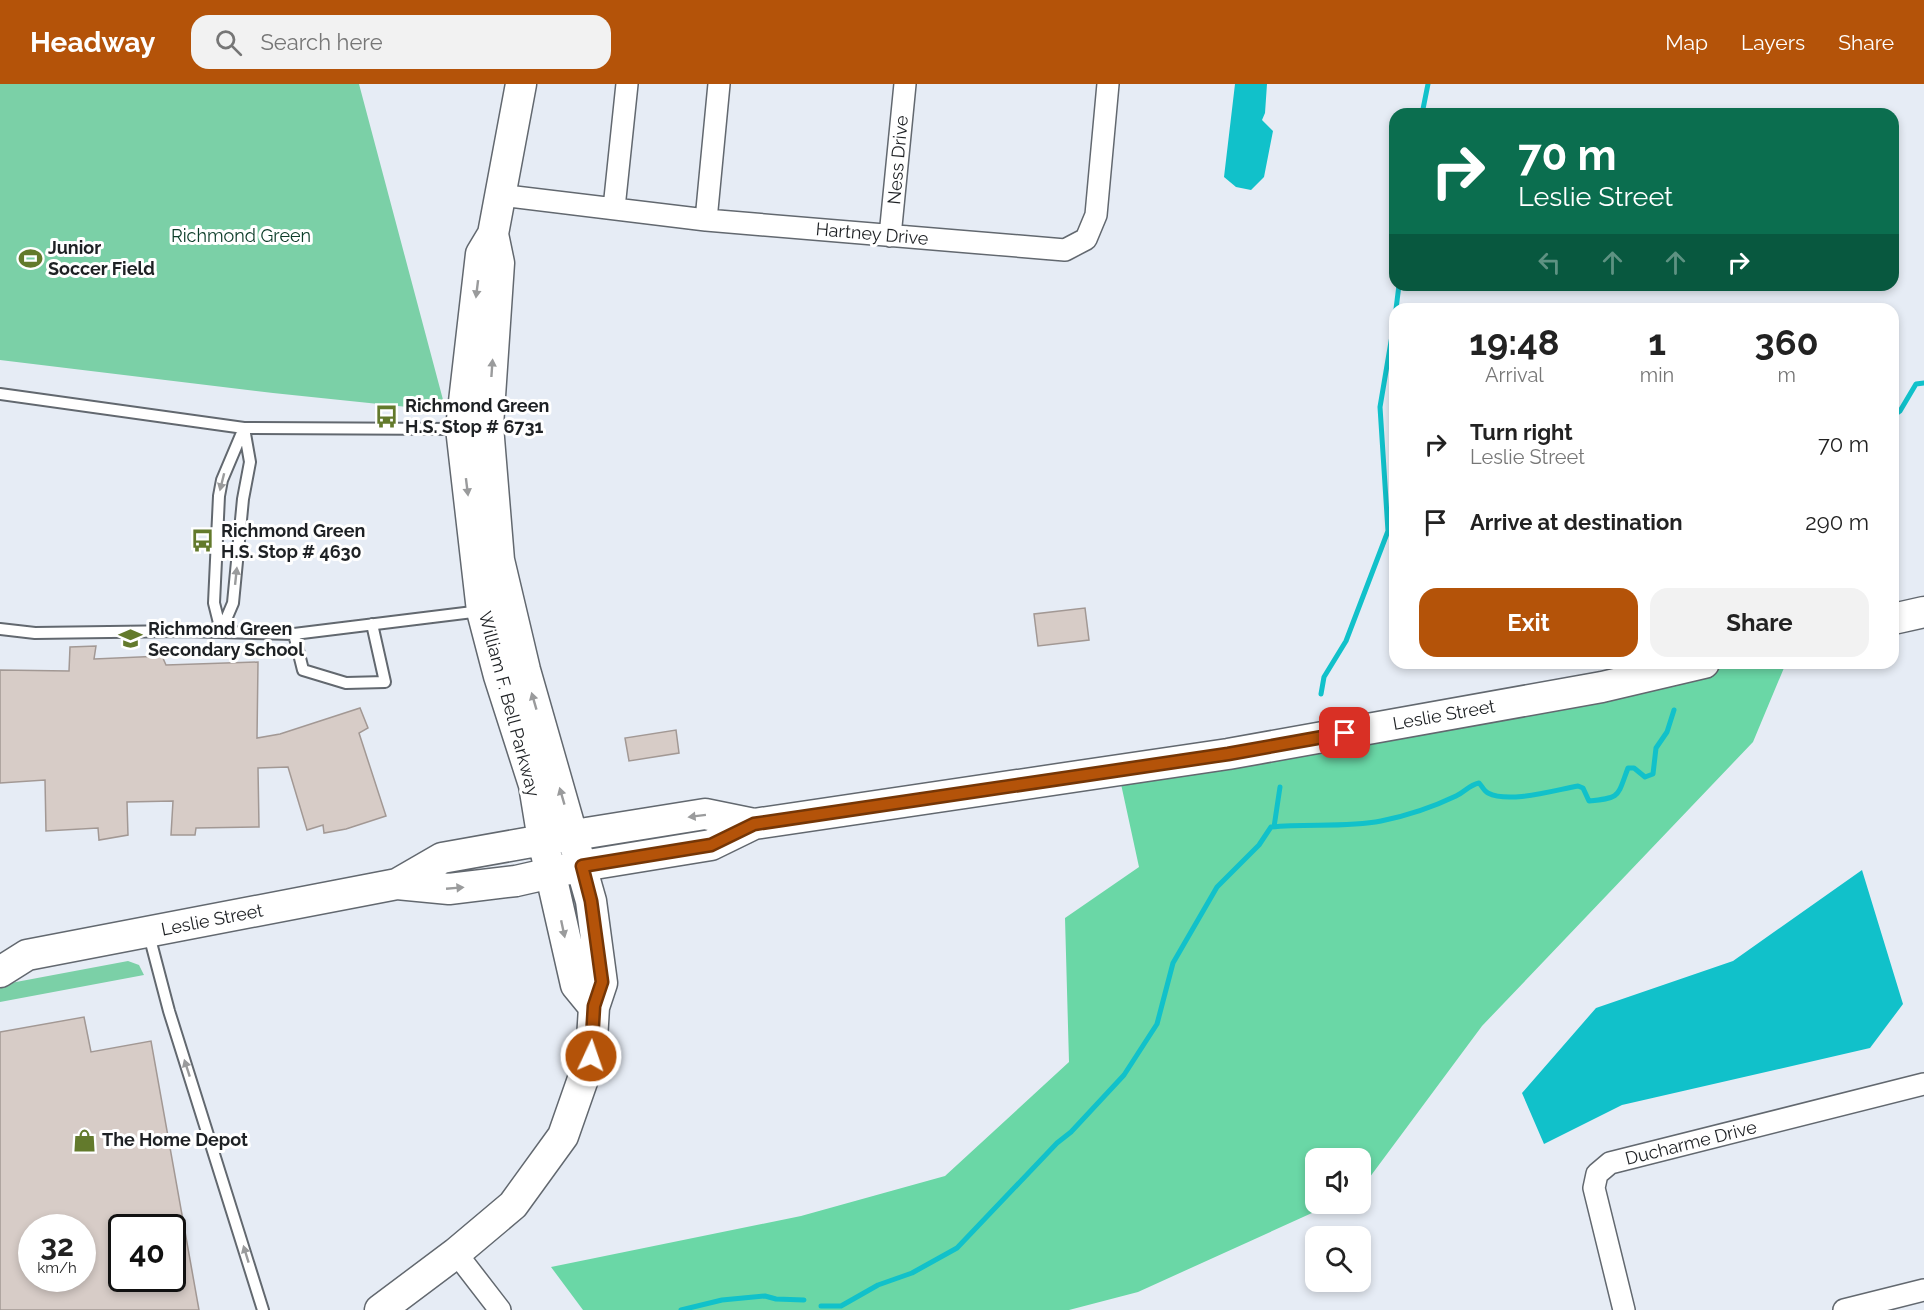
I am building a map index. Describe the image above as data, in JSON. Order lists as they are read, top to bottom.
{
  "streets": {
    "main road": ["William F. Bell Parkway", "Leslie Street"],
    "street": ["Ness Drive", "Hartney Drive", "Ducharme Drive"]
  },
  "crossings": [
    ["Ness Drive", "Hartney Drive"],
    ["Hartney Drive", "William F. Bell Parkway"],
    ["William F. Bell Parkway", "Leslie Street"]
  ],
  "parks": ["Richmond Green"],
  "places": {
    "sports": ["Junior Soccer Field"],
    "bus stop": ["Richmond Green H.S. Stop # 6731", "Richmond Green H.S. Stop # 4630"],
    "school or university": ["Richmond Green Secondary School"],
    "shop": ["The Home Depot"]
  },
  "page": {
    "header": "Headway",
    "search": "Search here",
    "nav": ["Map", "Layers", "Share"],
    "turn": ["70 m", "Leslie Street"],
    "eta": [
      "19:48",
      "Arrival",
      "1",
      "min",
      "360",
      "m"
    ],
    "list": [
      {
        "name": "Turn right",
        "note": "Leslie Street",
        "value": "70 m"
      },
      {
        "name": "Arrive at destination",
        "value": "290 m"
      }
    ],
    "buttons": ["Exit", "Share"],
    "speed": "32 km/h",
    "limit": "40"
  }
}
